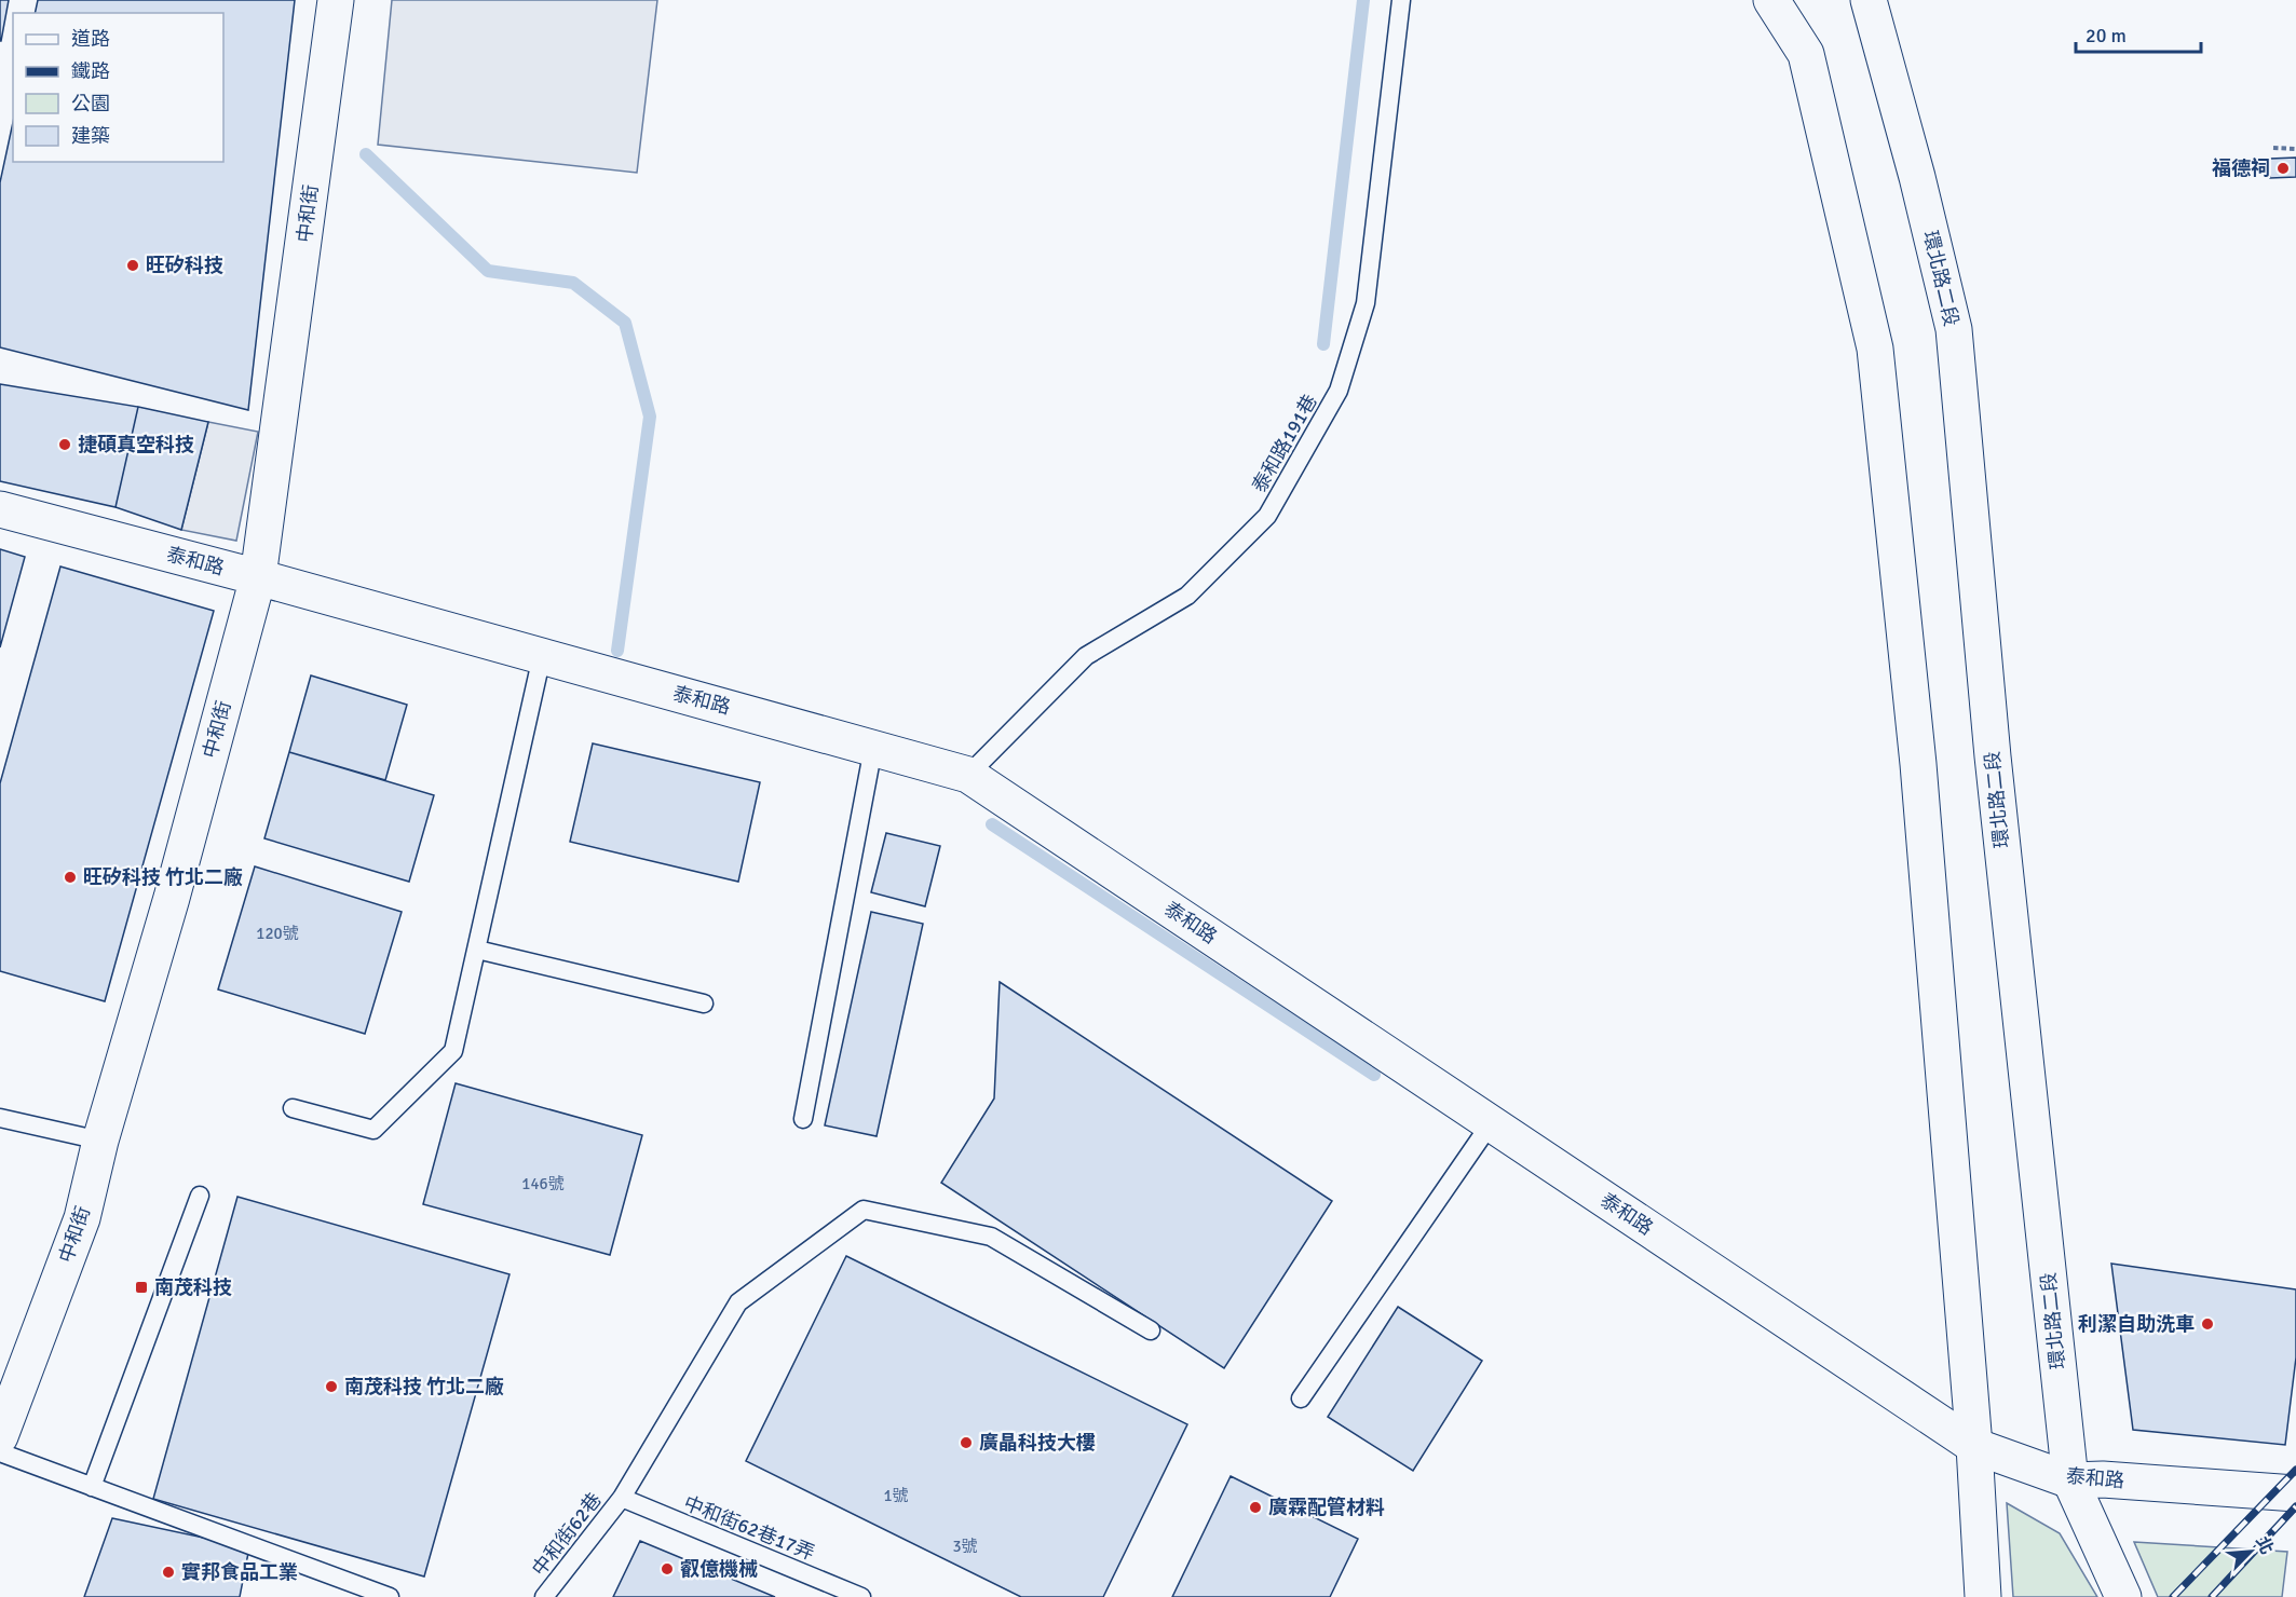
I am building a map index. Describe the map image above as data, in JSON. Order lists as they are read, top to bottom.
{
  "streets": {
    "street": ["中和街", "環北路二段", "泰和路"],
    "lane": ["泰和路191巷", "中和街62巷17弄", "中和街62巷"]
  },
  "crossings": [
    ["中和街", "泰和路"],
    ["環北路二段", "泰和路"],
    ["泰和路191巷", "泰和路"],
    ["中和街62巷17弄", "中和街62巷"]
  ],
  "places": {
    "other": [
      "福德祠",
      "旺矽科技",
      "捷碩真空科技",
      "旺矽科技 竹北二廠",
      "利潔自助洗車",
      "南茂科技 竹北二廠",
      "廣晶科技大樓",
      "廣霖配管材料",
      "叡億機械",
      "實邦食品工業"
    ],
    "transit": ["南茂科技"]
  },
  "house_numbers": [
    "120號",
    "146號",
    "1號",
    "3號"
  ],
  "legend": [
    "道路",
    "鐵路",
    "公園",
    "建築"
  ],
  "scale_bar": "20 m",
  "north": "top right"
}
